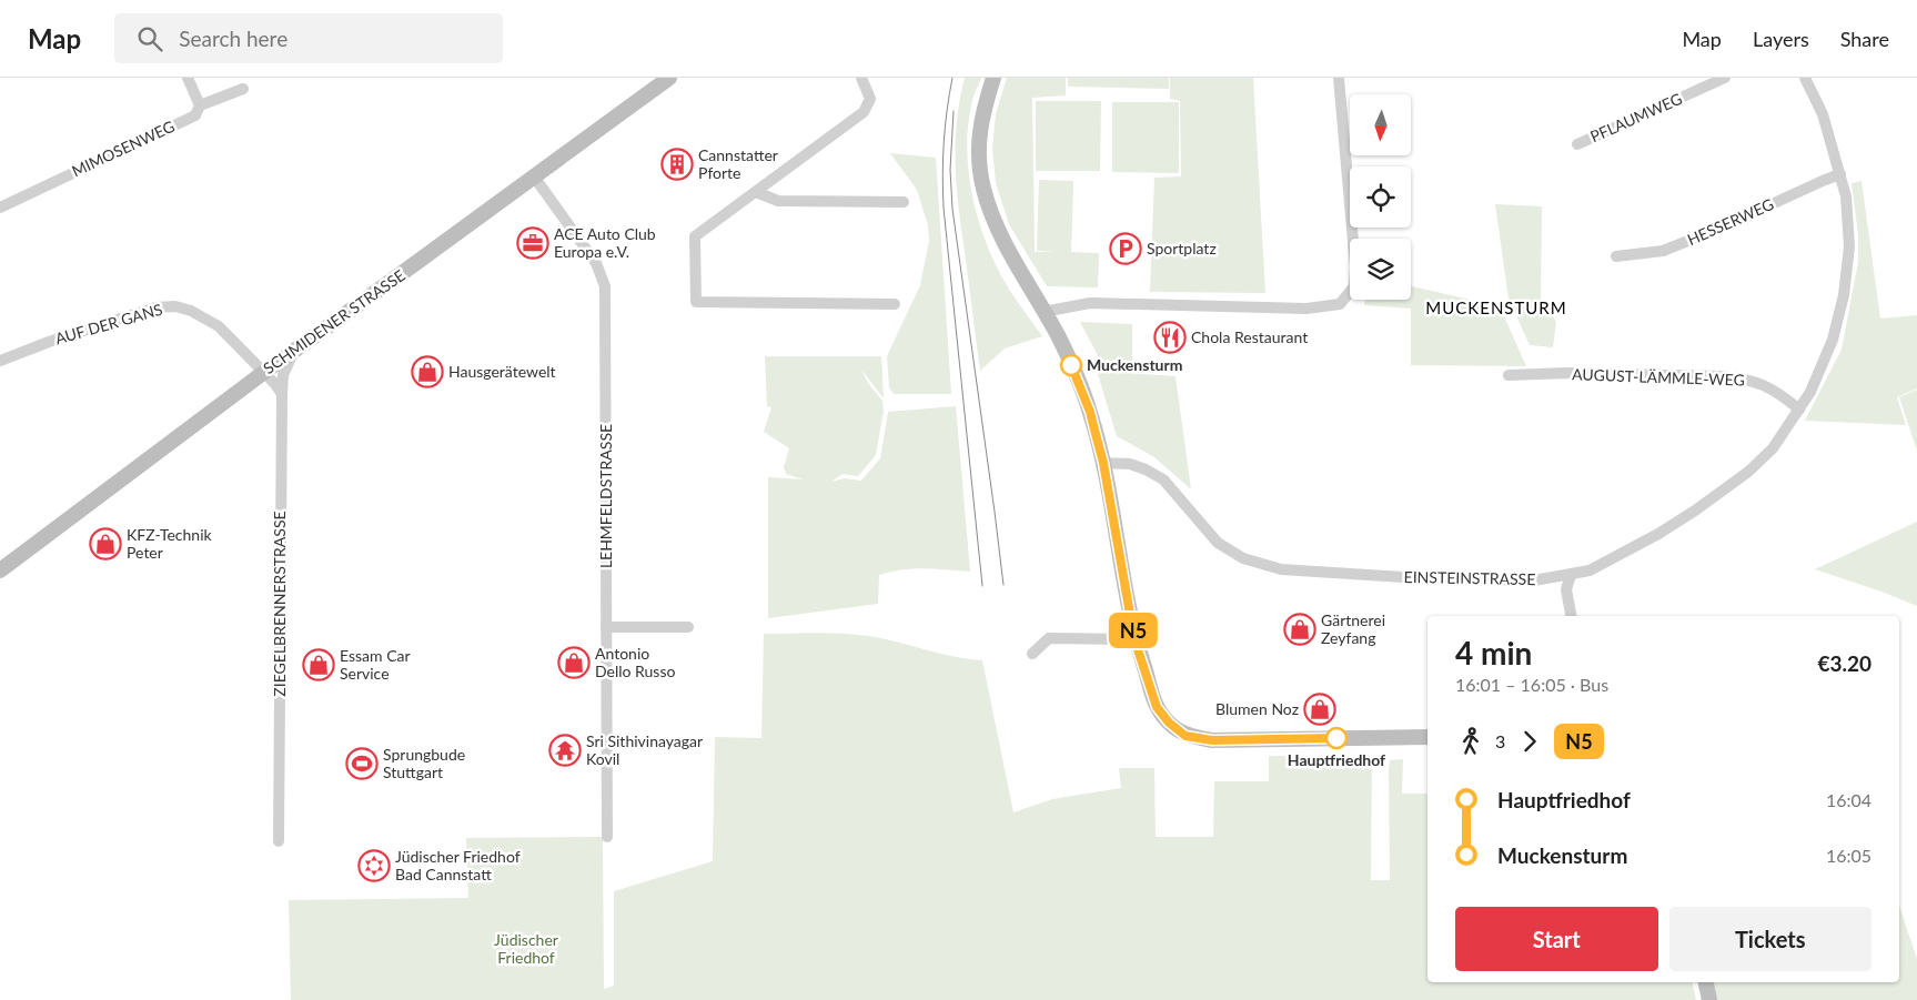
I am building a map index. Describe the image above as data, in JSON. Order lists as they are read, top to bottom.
{
  "streets": {
    "street": [
      "PFLAUMWEG",
      "MIMOSENWEG",
      "HESSERWEG",
      "SCHMIDENER STRASSE",
      "AUF DER GANS",
      "AUGUST-LÄMMLE-WEG",
      "LEHMFELDSTRASSE",
      "EINSTEINSTRASSE",
      "ZIEGELBRENNERSTRASSE"
    ]
  },
  "crossings": [
    ["HESSERWEG", "EINSTEINSTRASSE"],
    ["SCHMIDENER STRASSE", "AUF DER GANS"],
    ["SCHMIDENER STRASSE", "LEHMFELDSTRASSE"],
    ["SCHMIDENER STRASSE", "ZIEGELBRENNERSTRASSE"],
    ["AUGUST-LÄMMLE-WEG", "EINSTEINSTRASSE"]
  ],
  "districts": ["MUCKENSTURM"],
  "parks": ["Jüdischer Friedhof"],
  "places": {
    "building": ["Cannstatter Pforte"],
    "office": ["ACE Auto Club Europa e.V."],
    "parking": ["Sportplatz"],
    "restaurant": ["Chola Restaurant"],
    "other": ["Muckensturm", "Hauptfriedhof"],
    "shop": [
      "Hausgerätewelt",
      "KFZ-Technik Peter",
      "Gärtnerei Zeyfang",
      "Antonio Dello Russo",
      "Essam Car Service",
      "Blumen Noz"
    ],
    "temple": ["Sri Sithivinayagar Kovil"],
    "sports": ["Sprungbude Stuttgart"],
    "synagogue": ["Jüdischer Friedhof Bad Cannstatt"]
  },
  "lines": ["bus line N5"],
  "north": "bottom",
  "page": {
    "header": "Map",
    "search": "Search here",
    "nav": ["Map", "Layers", "Share"],
    "on_map": "N5",
    "heading": ["4 min", "16:01 – 16:05 · Bus", "€3.20"],
    "legs": ["3", "N5"],
    "list": [
      {
        "name": "Hauptfriedhof",
        "value": "16:04"
      },
      {
        "name": "Muckensturm",
        "value": "16:05"
      }
    ],
    "buttons": ["Start", "Tickets"]
  }
}
